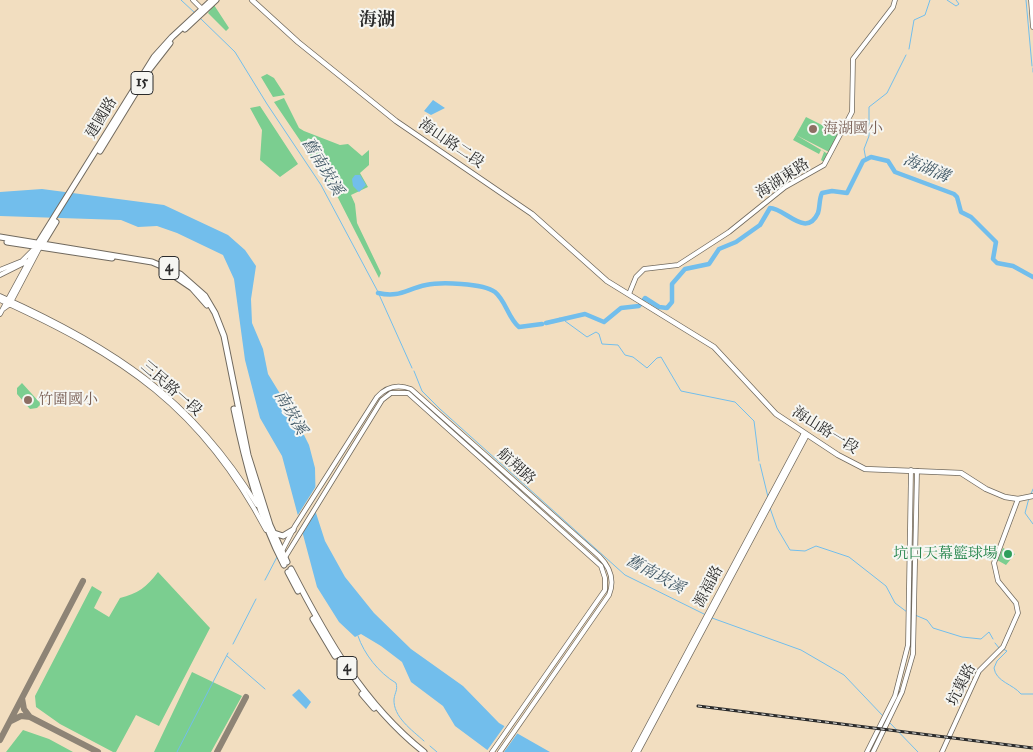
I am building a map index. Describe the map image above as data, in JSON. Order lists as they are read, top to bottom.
{
  "streets": {
    "main road": [
      "15",
      "建國路",
      "海山路二段",
      "4",
      "海山路一段"
    ],
    "street": [
      "海湖東路",
      "三民路一段",
      "航翔路",
      "源福路",
      "坑菓路"
    ]
  },
  "crossings": [
    ["15", "建國路"],
    ["15", "4"],
    ["海山路二段", "海湖東路"],
    ["海山路二段", "海山路一段"],
    ["4", "三民路一段"],
    ["4", "航翔路"],
    ["三民路一段", "航翔路"],
    ["海山路一段", "源福路"],
    ["海山路一段", "坑菓路"]
  ],
  "districts": ["海湖"],
  "water": ["舊南崁溪", "海湖溝", "南崁溪"],
  "places": ["海湖國小", "竹圍國小", "坑口天幕籃球場"]
}
